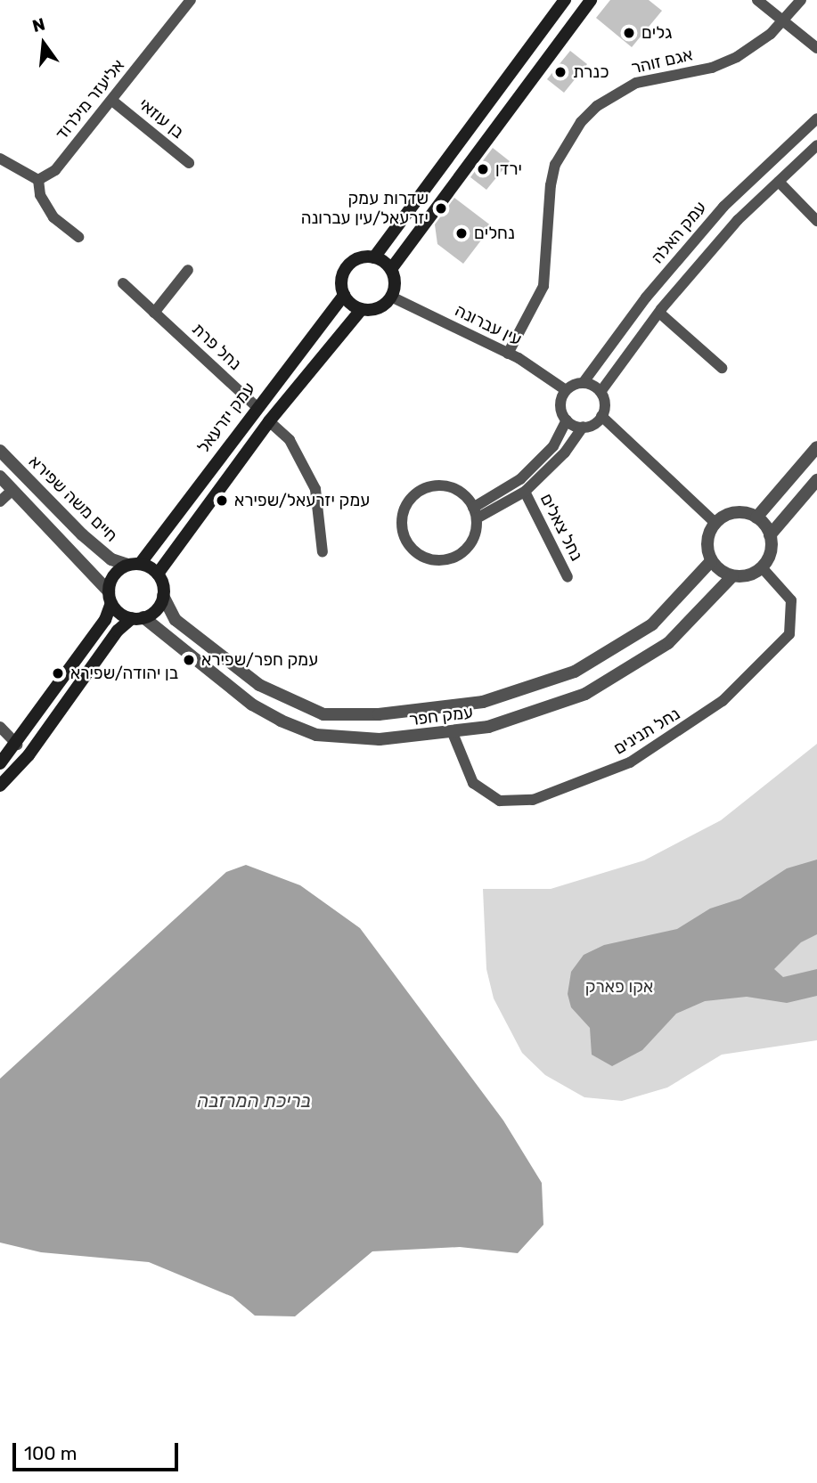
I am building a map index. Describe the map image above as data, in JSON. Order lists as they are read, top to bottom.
{
  "streets": {
    "main road": ["עמק יזרעאל"],
    "street": [
      "אגם זוהר",
      "אליעזר מילרוד",
      "בן עוזאי",
      "עמק האלה",
      "עין עברונה",
      "נחל פרת",
      "חיים משה שפירא",
      "נחל צאלים",
      "עמק חפר",
      "נחל תנינים"
    ]
  },
  "crossings": [
    ["אגם זוהר", "עין עברונה"],
    ["אליעזר מילרוד", "בן עוזאי"],
    ["עמק האלה", "עין עברונה"],
    ["עין עברונה", "עמק יזרעאל"],
    ["נחל פרת", "עמק יזרעאל"],
    ["עמק יזרעאל", "חיים משה שפירא"],
    ["עמק יזרעאל", "עמק חפר"],
    ["חיים משה שפירא", "עמק חפר"],
    ["עמק חפר", "נחל תנינים"]
  ],
  "water": ["בריכת המרזבה"],
  "parks": ["אקו פארק"],
  "places": [
    "גלים",
    "כנרת",
    "ירדן",
    "שדרות עמק יזרעאל/עין עברונה",
    "נחלים",
    "עמק יזרעאל/שפירא",
    "עמק חפר/שפירא",
    "בן יהודה/שפירא"
  ],
  "scale_bar": "100 m",
  "north": "top"
}
